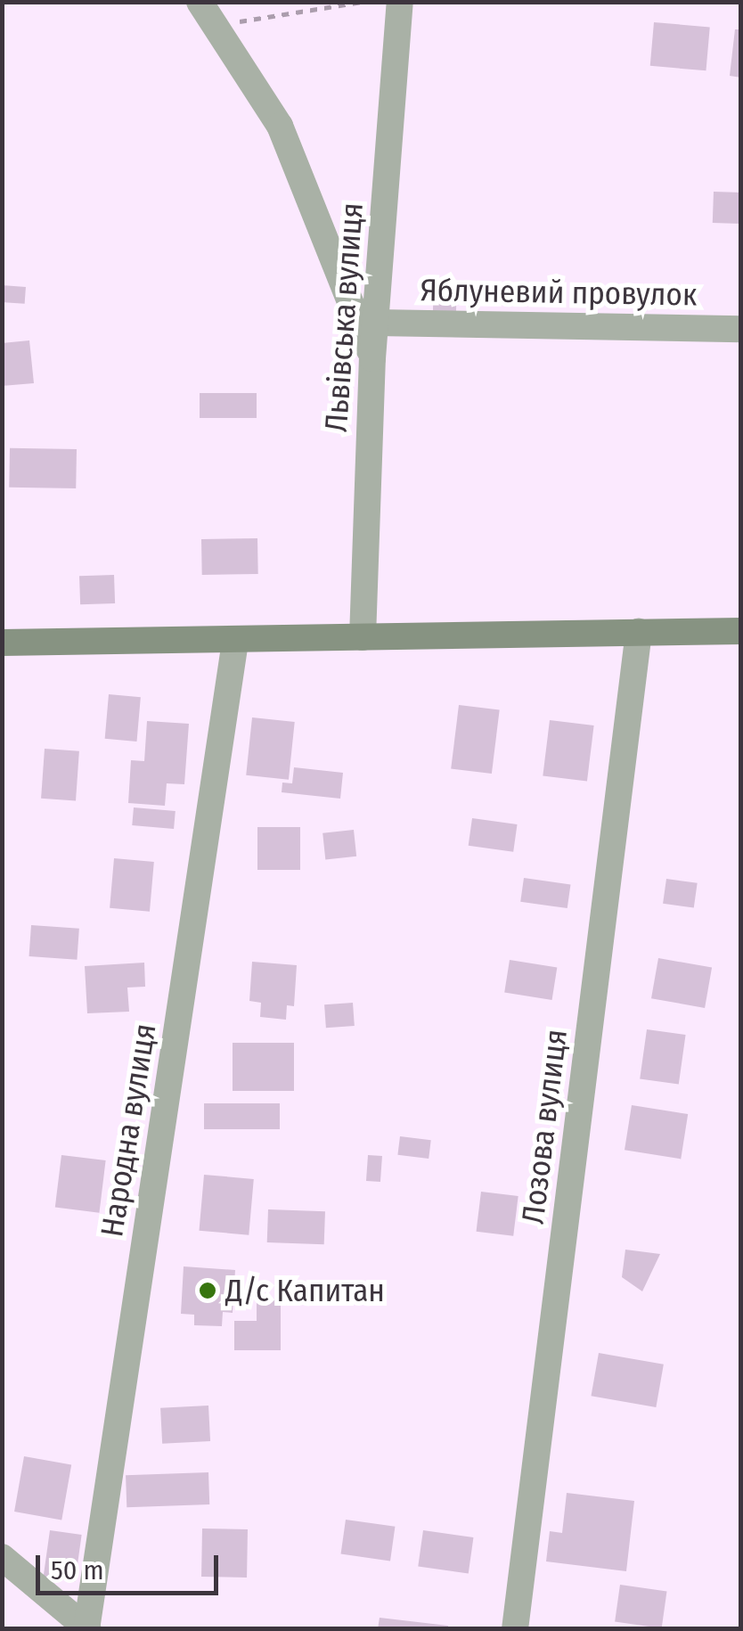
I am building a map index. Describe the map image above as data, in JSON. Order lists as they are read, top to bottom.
{
  "streets": {
    "street": [
      "Яблуневий провулок",
      "Львівська вулиця",
      "Лозова вулиця",
      "Народна вулиця"
    ]
  },
  "crossings": [
    ["Яблуневий провулок", "Львівська вулиця"]
  ],
  "places": ["Д/с Капитан"],
  "scale_bar": "50 m"
}
